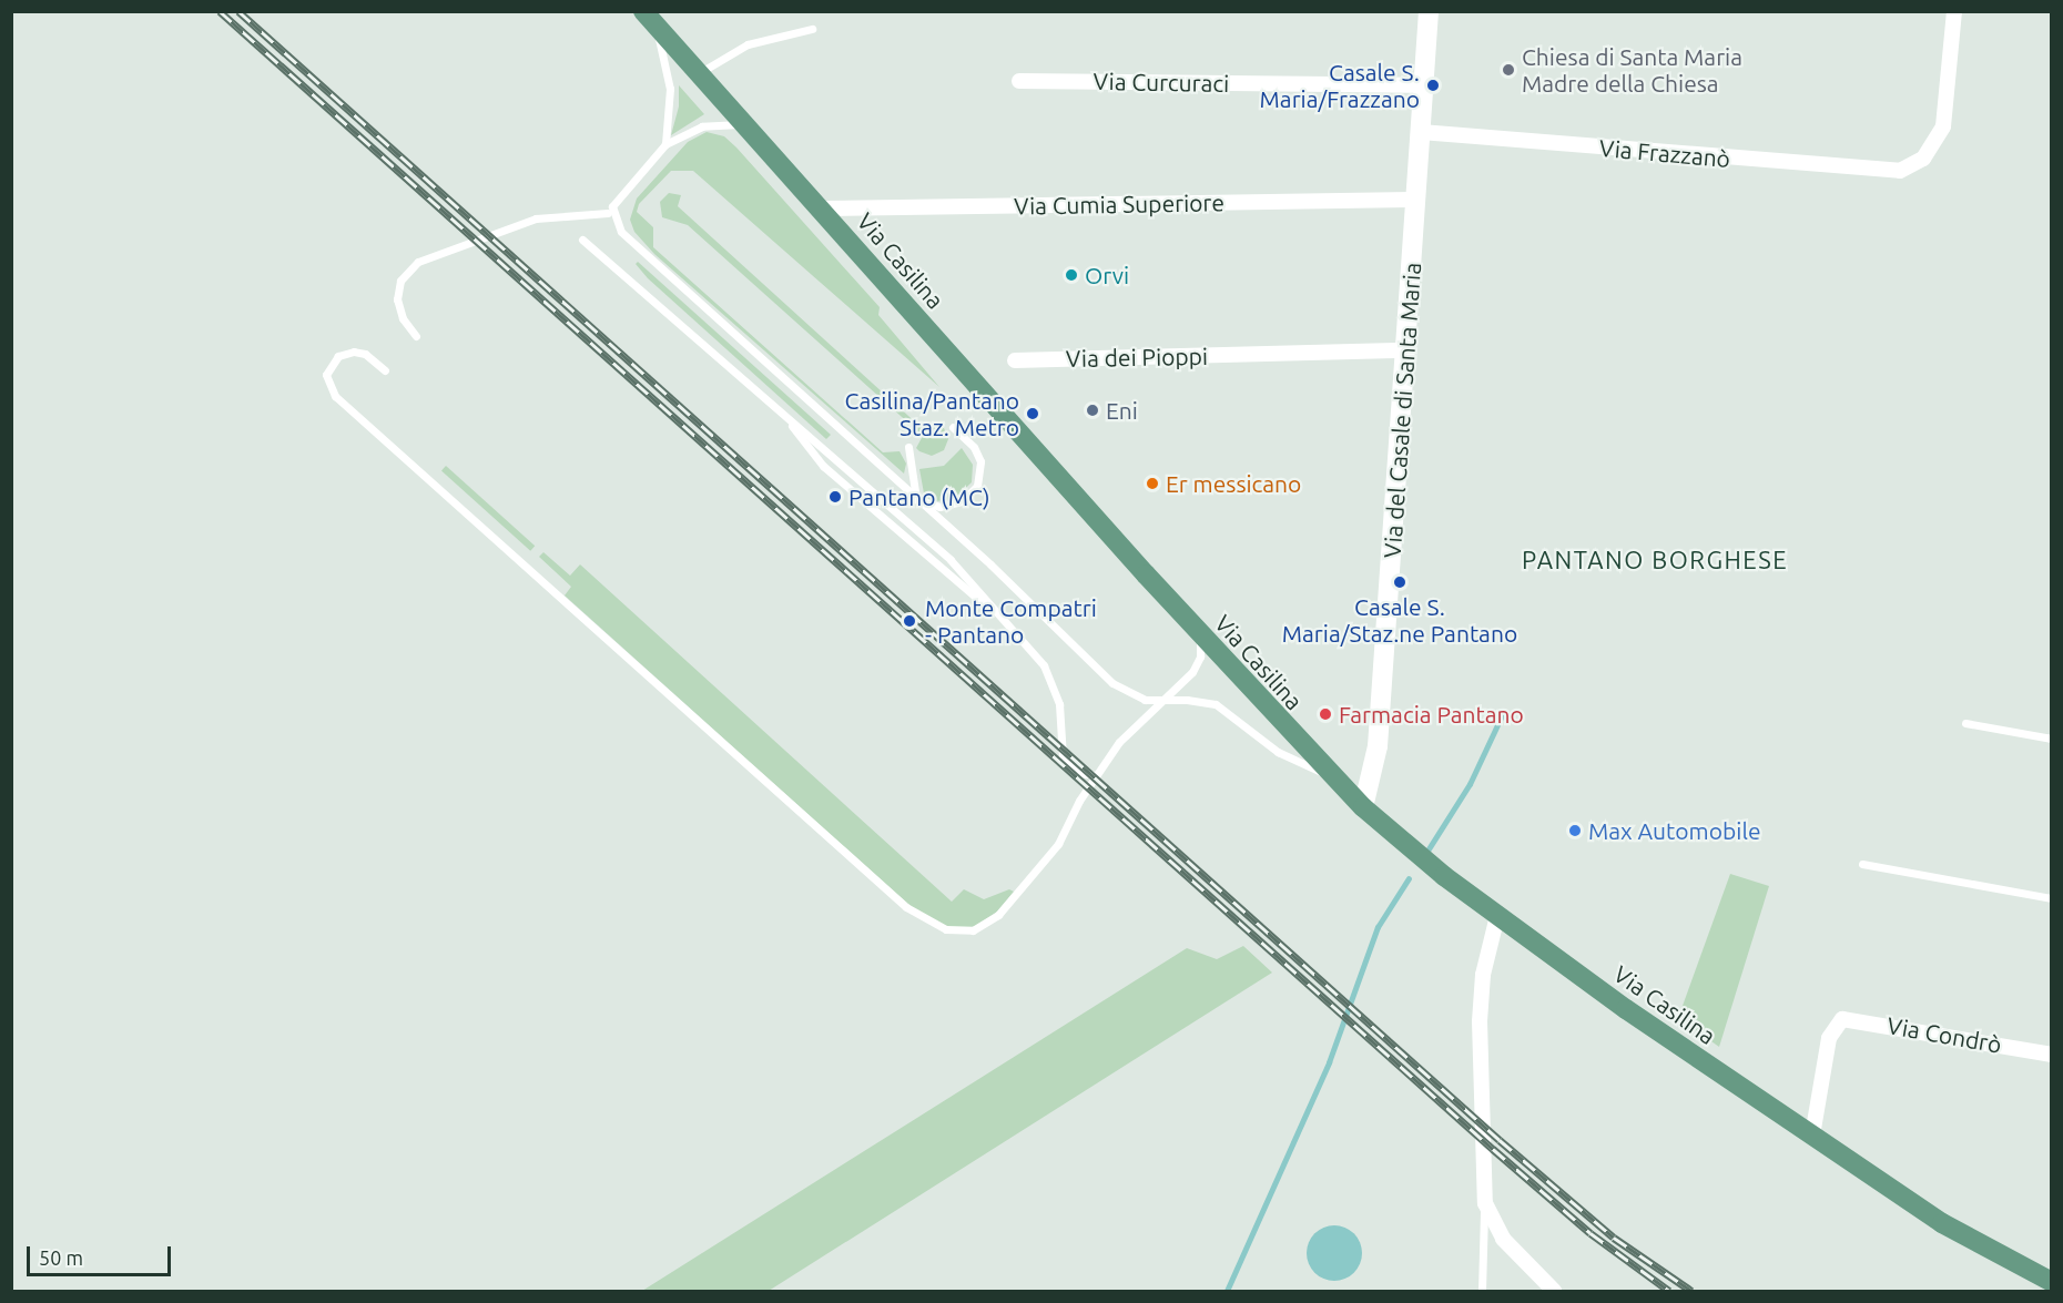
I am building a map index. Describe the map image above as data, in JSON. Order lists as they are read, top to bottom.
{
  "streets": {
    "main road": ["Via Casilina"],
    "street": [
      "Via Curcuraci",
      "Via Frazzanò",
      "Via Cumia Superiore",
      "Via dei Pioppi",
      "Via del Casale di Santa Maria",
      "Via Condrò"
    ]
  },
  "crossings": [
    ["Via Curcuraci", "Via del Casale di Santa Maria"],
    ["Via Frazzanò", "Via del Casale di Santa Maria"],
    ["Via Cumia Superiore", "Via Casilina"],
    ["Via Cumia Superiore", "Via del Casale di Santa Maria"],
    ["Via Casilina", "Via del Casale di Santa Maria"],
    ["Via Casilina", "Via Condrò"],
    ["Via dei Pioppi", "Via del Casale di Santa Maria"]
  ],
  "districts": ["PANTANO BORGHESE"],
  "places": [
    "Chiesa di Santa Maria Madre della Chiesa",
    "Casale S. Maria/Frazzano",
    "Orvi",
    "Eni",
    "Casilina/Pantano Staz. Metro",
    "Er messicano",
    "Pantano (MC)",
    "Casale S. Maria/Staz.ne Pantano",
    "Monte Compatri - Pantano",
    "Farmacia Pantano",
    "Max Automobile"
  ],
  "scale_bar": "50 m"
}
